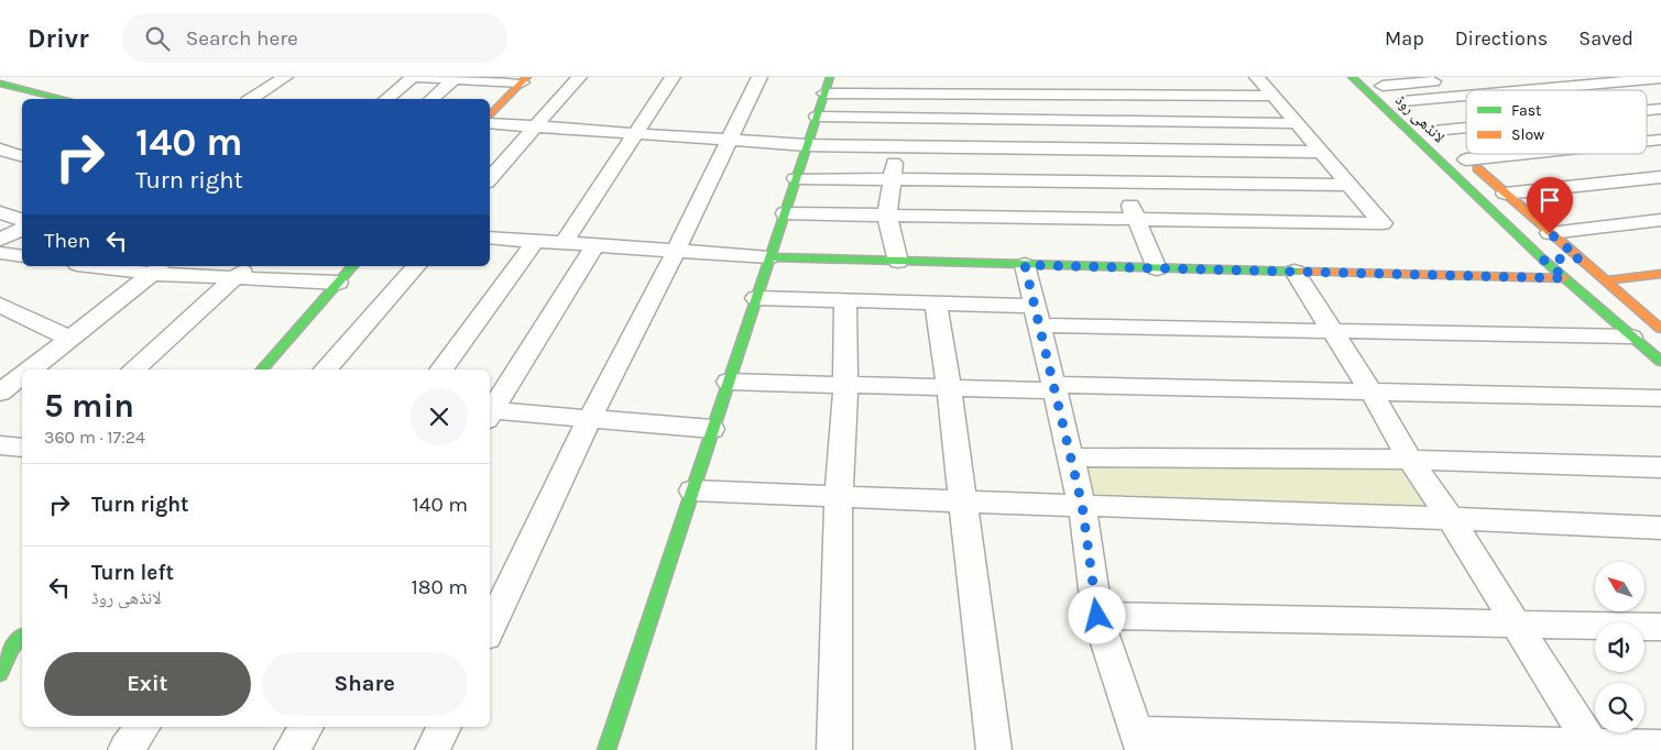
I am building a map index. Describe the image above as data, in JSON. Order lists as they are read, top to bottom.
{
  "streets": {
    "street": ["لانڈھی روڈ"]
  },
  "legend": ["Fast", "Slow"],
  "north": "top left",
  "page": {
    "header": "Drivr",
    "search": "Search here",
    "nav": ["Map", "Directions", "Saved"],
    "turn": ["140 m", "Turn right"],
    "then": "Then",
    "heading": ["5 min", "360 m · 17:24"],
    "list": [
      {
        "name": "Turn right",
        "value": "140 m"
      },
      {
        "name": "Turn left",
        "note": "لانڈھی روڈ",
        "value": "180 m"
      }
    ],
    "buttons": ["Exit", "Share"]
  }
}
